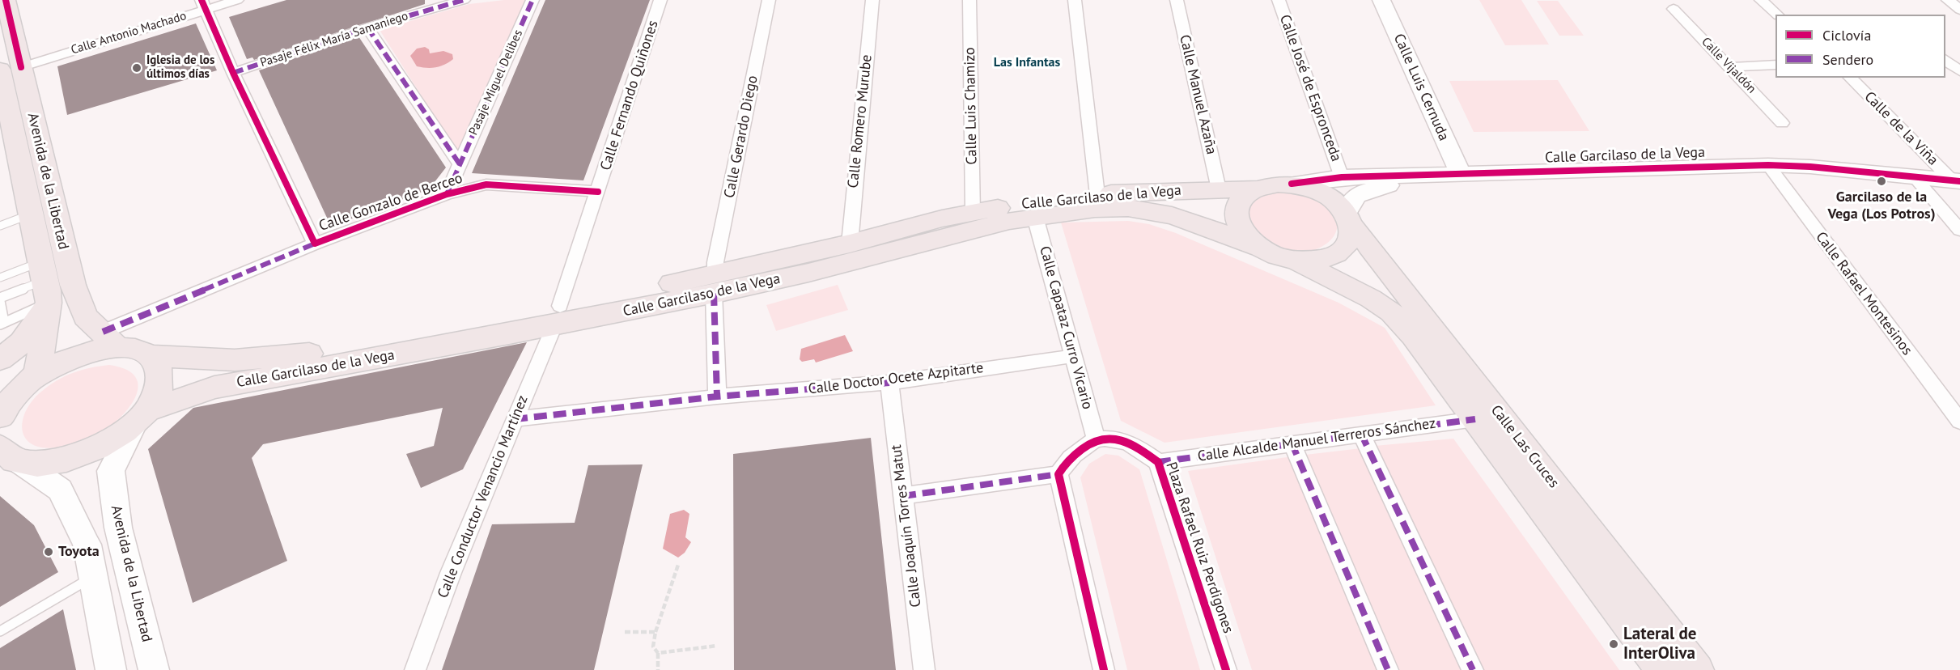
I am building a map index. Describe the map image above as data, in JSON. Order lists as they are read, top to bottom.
{
  "streets": {
    "main road": ["Calle Garcilaso de la Vega", "Avenida de la Libertad", "Calle Las Cruces"],
    "street": [
      "Calle Antonio Machado",
      "Pasaje Félix María Samaniego",
      "Calle Vijaldón",
      "Pasaje Miguel Delibes",
      "Calle Luis Cernuda",
      "Calle José de Espronceda",
      "Calle Manuel Azaña",
      "Calle Fernando Quiñones",
      "Calle Luis Chamizo",
      "Calle Romero Murube",
      "Calle de la Viña",
      "Calle Gerardo Diego",
      "Calle Gonzalo de Berceo",
      "Calle Rafael Montesinos",
      "Calle Capataz Curro Vicario",
      "Calle Doctor Ocete Azpitarte",
      "Calle Alcalde Manuel Terreros Sánchez",
      "Calle Conductor Venancio Martínez",
      "Calle Joaquín Torres Matut",
      "Plaza Rafael Ruiz Perdigones"
    ]
  },
  "crossings": [
    ["Calle Antonio Machado", "Avenida de la Libertad"],
    ["Calle Antonio Machado", "Calle Gonzalo de Berceo"],
    ["Pasaje Félix María Samaniego", "Calle Gonzalo de Berceo"],
    ["Pasaje Miguel Delibes", "Calle Gonzalo de Berceo"],
    ["Calle Luis Cernuda", "Calle Garcilaso de la Vega"],
    ["Calle José de Espronceda", "Calle Garcilaso de la Vega"],
    ["Calle Manuel Azaña", "Calle Garcilaso de la Vega"],
    ["Calle Fernando Quiñones", "Calle Garcilaso de la Vega"],
    ["Calle Fernando Quiñones", "Calle Gonzalo de Berceo"],
    ["Calle Fernando Quiñones", "Calle Conductor Venancio Martínez"],
    ["Calle Luis Chamizo", "Calle Garcilaso de la Vega"],
    ["Calle Romero Murube", "Calle Garcilaso de la Vega"],
    ["Calle de la Viña", "Calle Garcilaso de la Vega"],
    ["Calle Gerardo Diego", "Calle Garcilaso de la Vega"],
    ["Calle Garcilaso de la Vega", "Avenida de la Libertad"],
    ["Calle Garcilaso de la Vega", "Calle Gonzalo de Berceo"],
    ["Calle Garcilaso de la Vega", "Calle Rafael Montesinos"],
    ["Calle Garcilaso de la Vega", "Calle Capataz Curro Vicario"],
    ["Calle Garcilaso de la Vega", "Calle Las Cruces"],
    ["Calle Garcilaso de la Vega", "Calle Conductor Venancio Martínez"],
    ["Avenida de la Libertad", "Calle Gonzalo de Berceo"],
    ["Calle Capataz Curro Vicario", "Calle Doctor Ocete Azpitarte"],
    ["Calle Capataz Curro Vicario", "Plaza Rafael Ruiz Perdigones"],
    ["Calle Doctor Ocete Azpitarte", "Calle Conductor Venancio Martínez"],
    ["Calle Doctor Ocete Azpitarte", "Calle Joaquín Torres Matut"],
    ["Calle Alcalde Manuel Terreros Sánchez", "Calle Las Cruces"],
    ["Calle Alcalde Manuel Terreros Sánchez", "Plaza Rafael Ruiz Perdigones"]
  ],
  "districts": ["Las Infantas"],
  "places": [
    "Iglesia de los últimos días",
    "Garcilaso de la Vega (Los Potros)",
    "Toyota",
    "Lateral de InterOliva"
  ],
  "legend": ["Ciclovía", "Sendero"]
}
